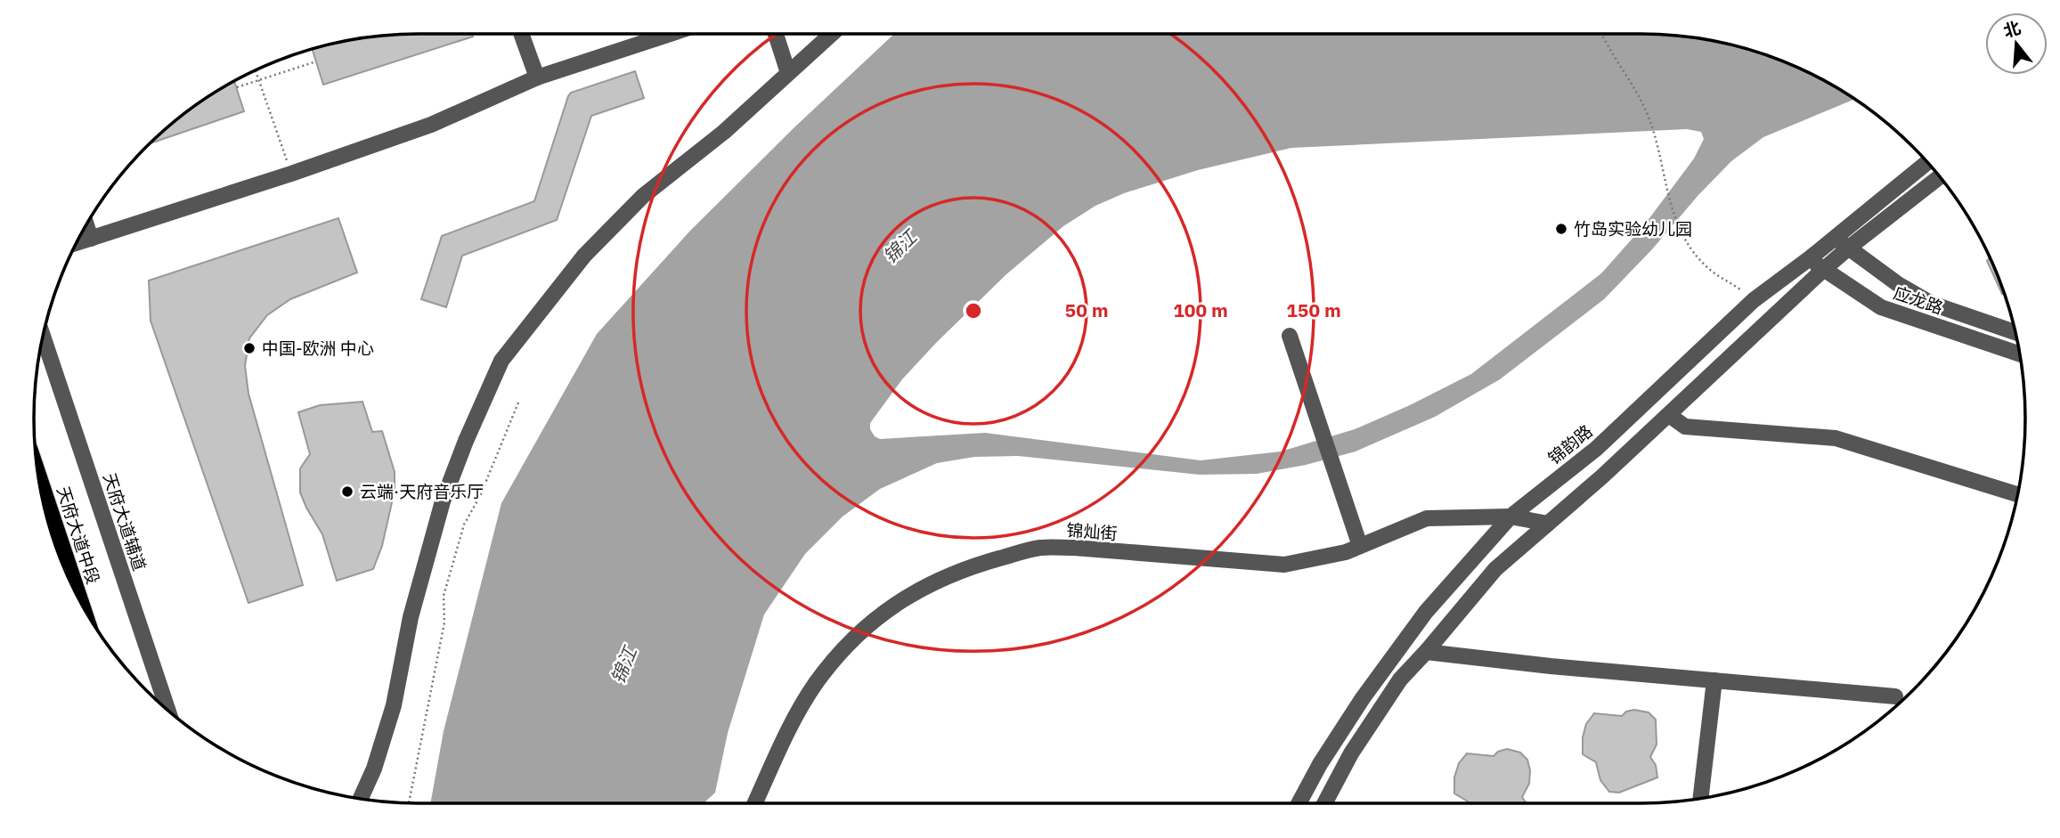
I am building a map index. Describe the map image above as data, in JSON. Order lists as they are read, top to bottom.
{
  "streets": {
    "main road": ["天府大道中段"],
    "street": [
      "应龙路",
      "锦韵路",
      "天府大道辅道",
      "锦灿街"
    ]
  },
  "crossings": [
    ["应龙路", "锦韵路"],
    ["锦韵路", "锦灿街"]
  ],
  "water": ["锦江"],
  "places": ["竹岛实验幼儿园", "中国-欧洲 中心", "云端·天府音乐厅"],
  "north": "top",
  "rings": ["50 m", "100 m", "150 m"]
}
